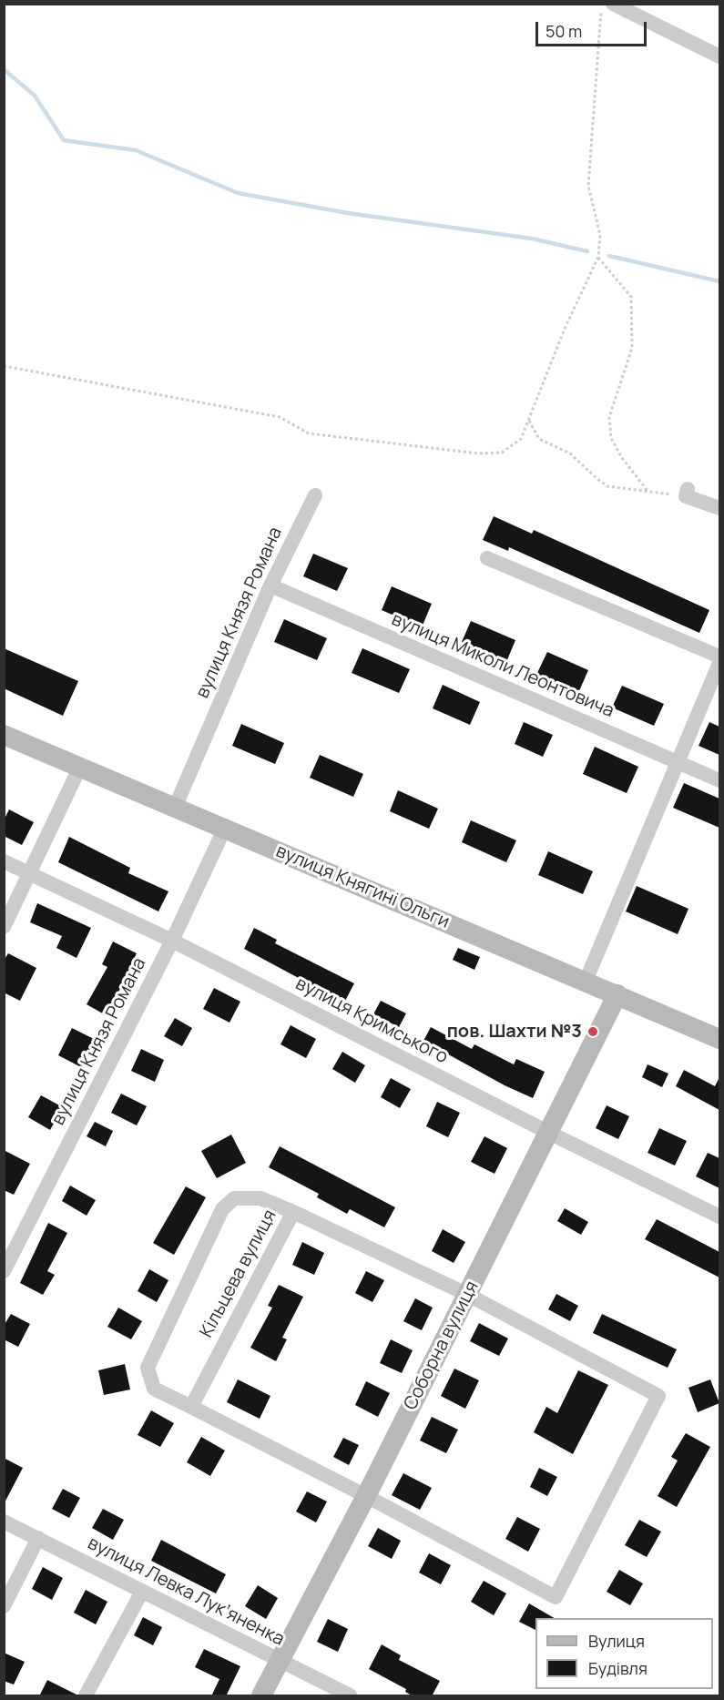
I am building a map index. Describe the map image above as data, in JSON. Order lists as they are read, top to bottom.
{
  "streets": {
    "street": [
      "вулиця Князя Романа",
      "вулиця Миколи Леонтовича",
      "вулиця Княгині Ольги",
      "вулиця Кримського",
      "Кільцева вулиця",
      "Соборна вулиця",
      "вулиця Левка Лукʼяненка"
    ]
  },
  "crossings": [
    ["вулиця Князя Романа", "вулиця Миколи Леонтовича"],
    ["вулиця Князя Романа", "вулиця Княгині Ольги"],
    ["вулиця Князя Романа", "вулиця Кримського"],
    ["вулиця Княгині Ольги", "Соборна вулиця"],
    ["вулиця Кримського", "Соборна вулиця"],
    ["Кільцева вулиця", "Соборна вулиця"],
    ["Соборна вулиця", "вулиця Левка Лукʼяненка"]
  ],
  "places": ["пов. Шахти №3"],
  "legend": ["Вулиця", "Будівля"],
  "scale_bar": "50 m"
}
